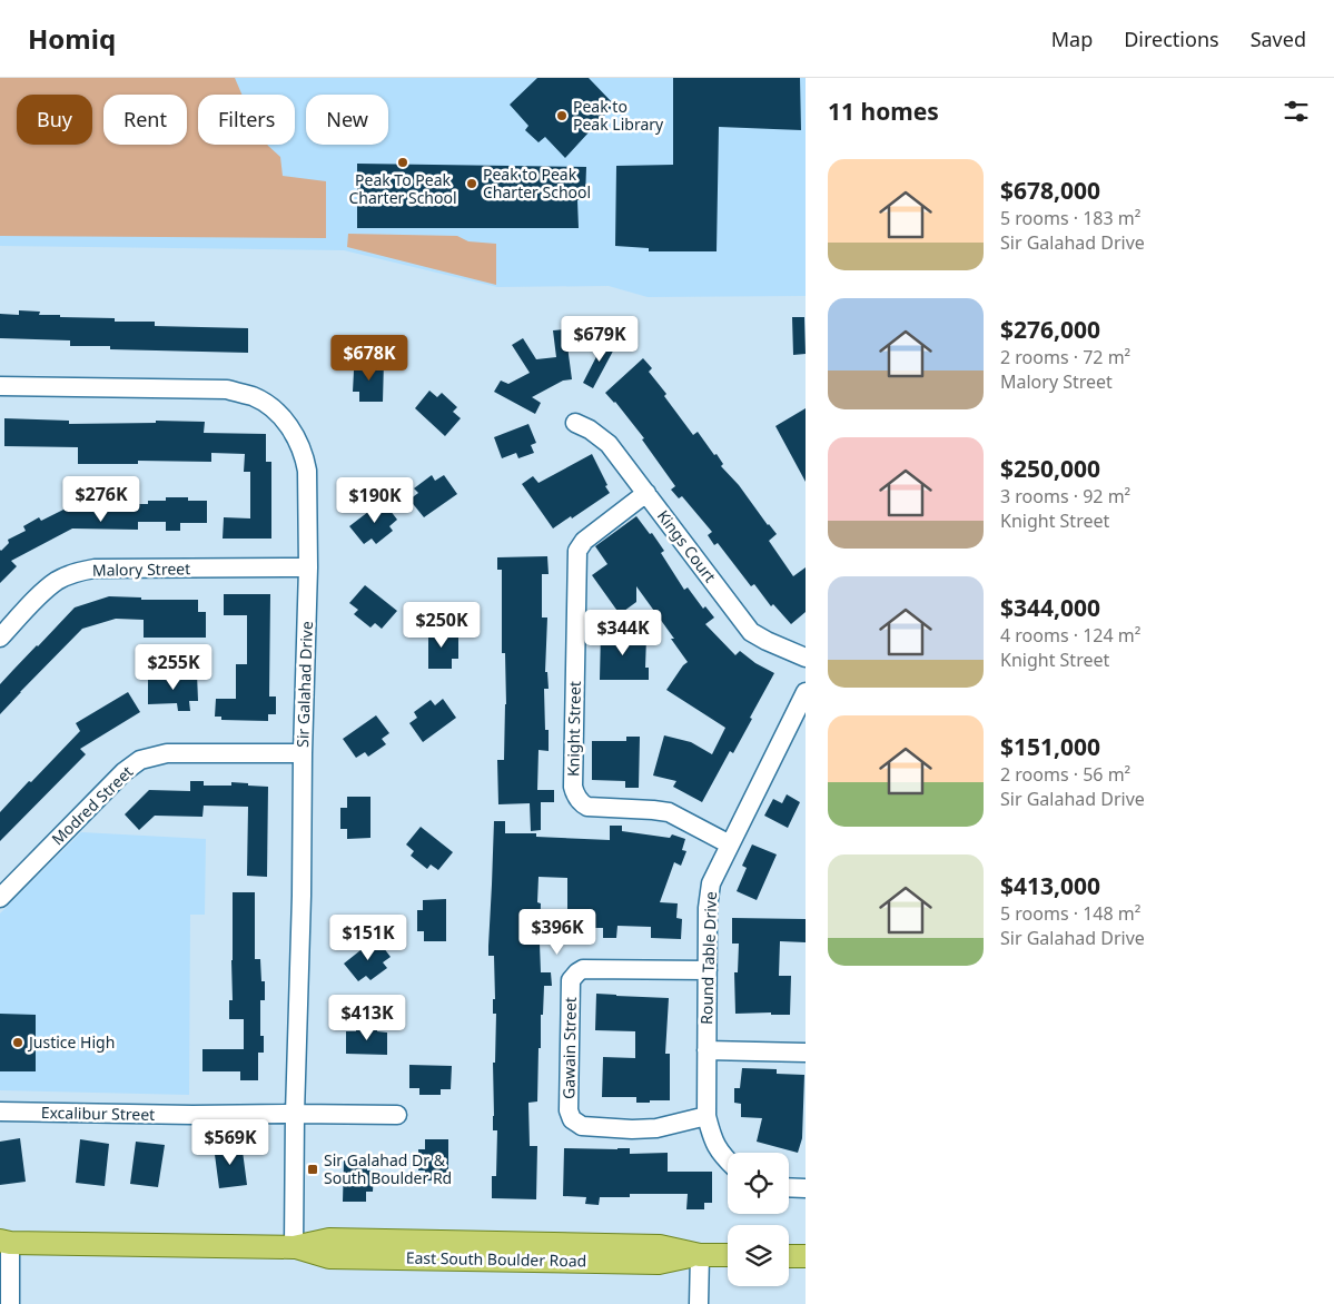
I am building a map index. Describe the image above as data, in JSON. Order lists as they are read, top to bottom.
{
  "streets": {
    "main road": ["East South Boulder Road"],
    "street": [
      "Kings Court",
      "Malory Street",
      "Sir Galahad Drive",
      "Knight Street",
      "Modred Street",
      "Round Table Drive",
      "Gawain Street",
      "Excalibur Street"
    ]
  },
  "crossings": [
    ["Kings Court", "Knight Street"],
    ["Malory Street", "Sir Galahad Drive"],
    ["Sir Galahad Drive", "Modred Street"],
    ["Sir Galahad Drive", "Excalibur Street"],
    ["Sir Galahad Drive", "East South Boulder Road"],
    ["Knight Street", "Round Table Drive"],
    ["Round Table Drive", "Gawain Street"]
  ],
  "places": {
    "other": [
      "Peak to Peak Library",
      "Peak To Peak Charter School",
      "Peak to Peak Charter School",
      "Justice High"
    ],
    "transit": ["Sir Galahad Dr & South Boulder Rd"]
  },
  "page": {
    "header": "Homiq",
    "nav": ["Map", "Directions", "Saved"],
    "heading": "11 homes",
    "chip": [
      "Buy",
      "Rent",
      "Filters",
      "New"
    ],
    "list": [
      {
        "name": "$678,000",
        "note": "5 rooms · 183 m² · Sir Galahad Drive"
      },
      {
        "name": "$276,000",
        "note": "2 rooms · 72 m² · Malory Street"
      },
      {
        "name": "$250,000",
        "note": "3 rooms · 92 m² · Knight Street"
      },
      {
        "name": "$344,000",
        "note": "4 rooms · 124 m² · Knight Street"
      },
      {
        "name": "$151,000",
        "note": "2 rooms · 56 m² · Sir Galahad Drive"
      },
      {
        "name": "$413,000",
        "note": "5 rooms · 148 m² · Sir Galahad Drive"
      }
    ],
    "price": [
      "$679K",
      "$678K",
      "$276K",
      "$190K",
      "$250K",
      "$344K",
      "$255K",
      "$396K",
      "$151K",
      "$413K",
      "$569K"
    ]
  }
}
